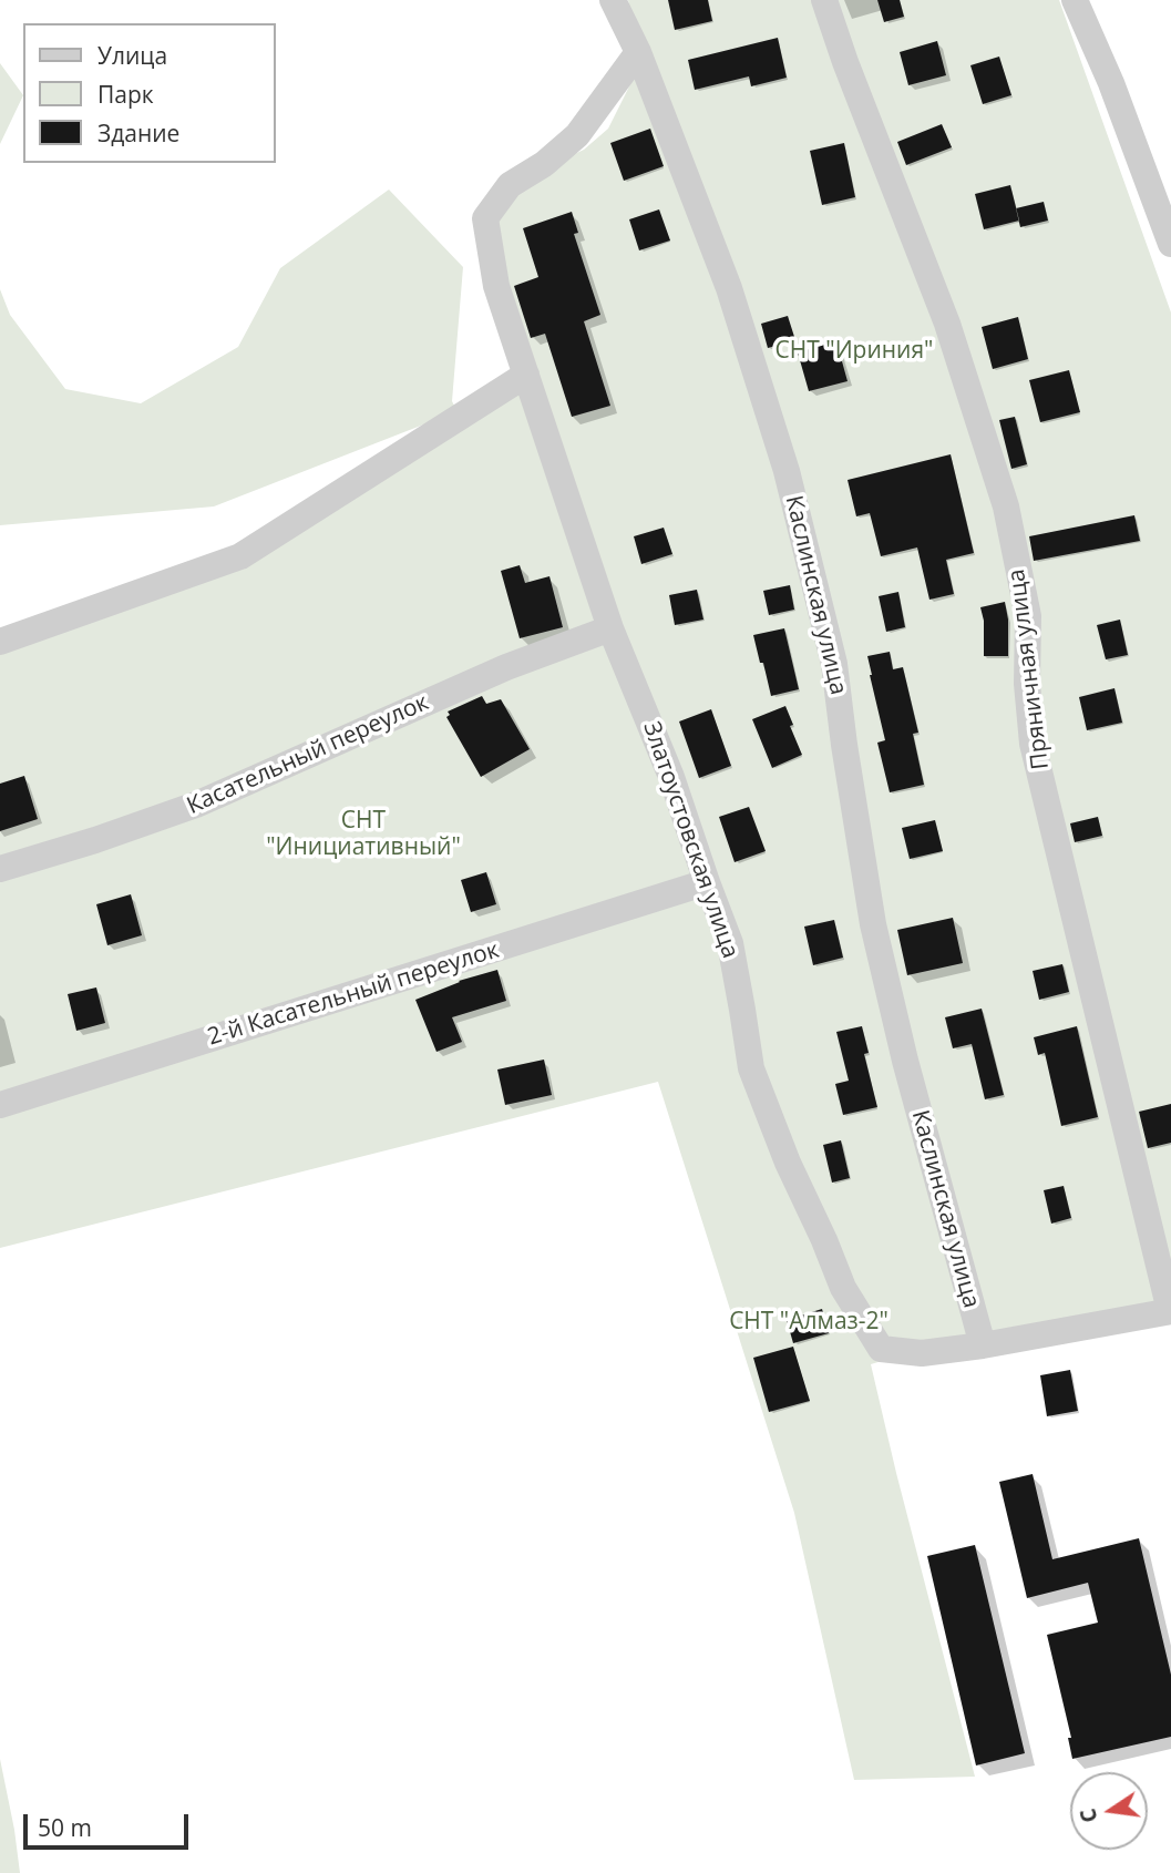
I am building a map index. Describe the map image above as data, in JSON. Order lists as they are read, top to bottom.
{
  "streets": {
    "street": [
      "Каслинская улица",
      "Пряничная улица",
      "Касательный переулок",
      "Златоустовская улица",
      "2-й Касательный переулок"
    ]
  },
  "crossings": [
    ["Каслинская улица", "Златоустовская улица"],
    ["Пряничная улица", "Златоустовская улица"],
    ["Касательный переулок", "Златоустовская улица"],
    ["Златоустовская улица", "2-й Касательный переулок"]
  ],
  "parks": ["СНТ \"Ириния\"", "СНТ \"Инициативный\"", "СНТ \"Алмаз-2\""],
  "legend": ["Улица", "Парк", "Здание"],
  "scale_bar": "50 m",
  "north": "left"
}
